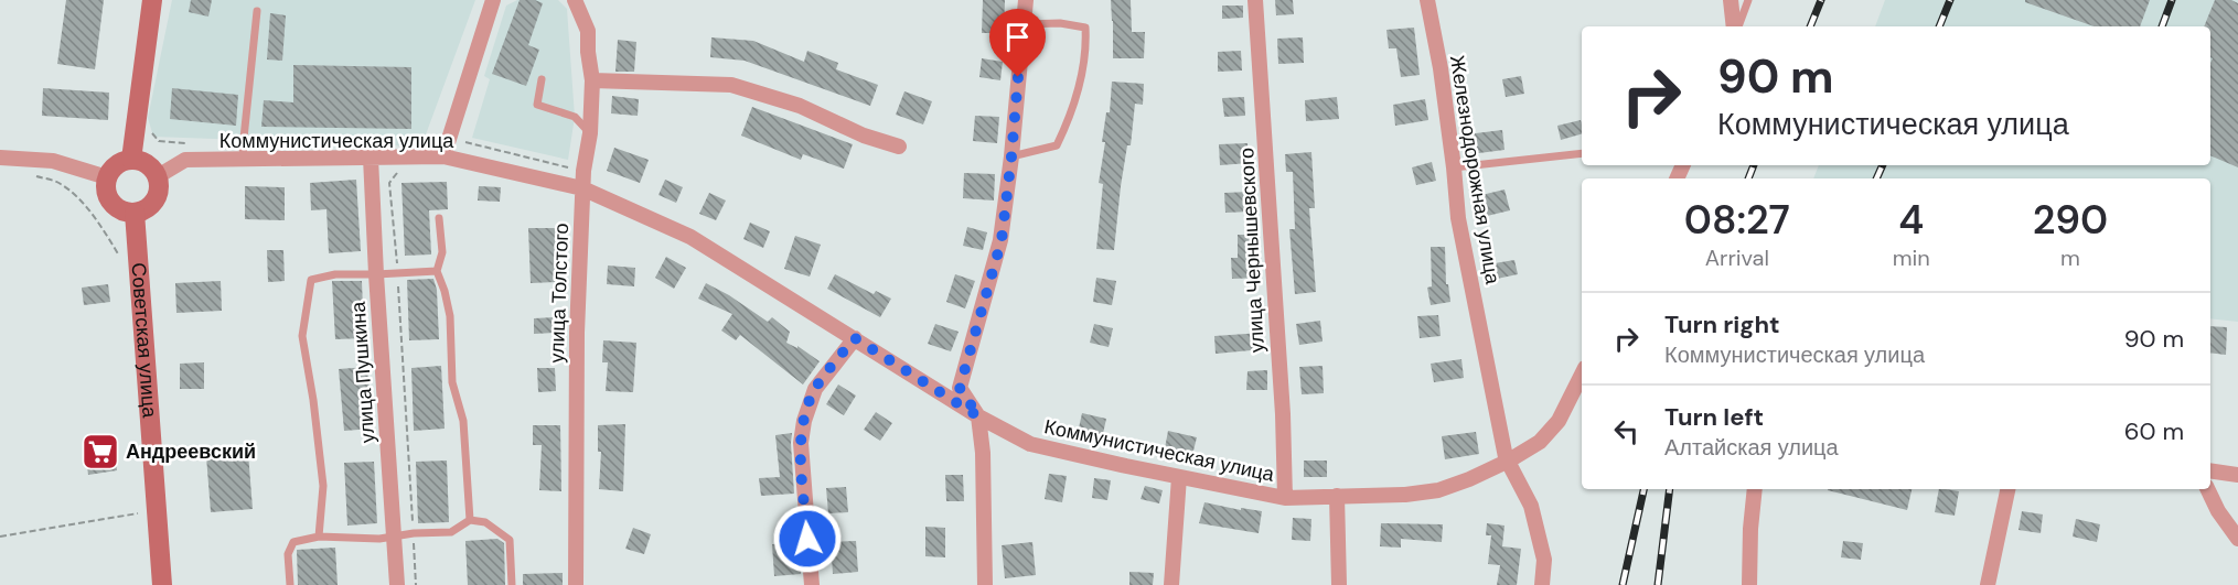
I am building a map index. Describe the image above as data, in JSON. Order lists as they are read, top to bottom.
{
  "streets": {
    "main road": ["Советская улица"],
    "street": [
      "Коммунистическая улица",
      "Железнодорожная улица",
      "улица Чернышевского",
      "улица Толстого",
      "улица Пушкина"
    ]
  },
  "crossings": [
    ["Коммунистическая улица", "Железнодорожная улица"],
    ["Коммунистическая улица", "улица Чернышевского"],
    ["Коммунистическая улица", "улица Толстого"],
    ["Коммунистическая улица", "Советская улица"],
    ["Коммунистическая улица", "улица Пушкина"]
  ],
  "places": {
    "supermarket": ["Андреевский"]
  },
  "page": {
    "turn": ["90 m", "Коммунистическая улица"],
    "eta": [
      "08:27",
      "Arrival",
      "4",
      "min",
      "290",
      "m"
    ],
    "list": [
      {
        "name": "Turn right",
        "note": "Коммунистическая улица",
        "value": "90 m"
      },
      {
        "name": "Turn left",
        "note": "Алтайская улица",
        "value": "60 m"
      }
    ]
  }
}
